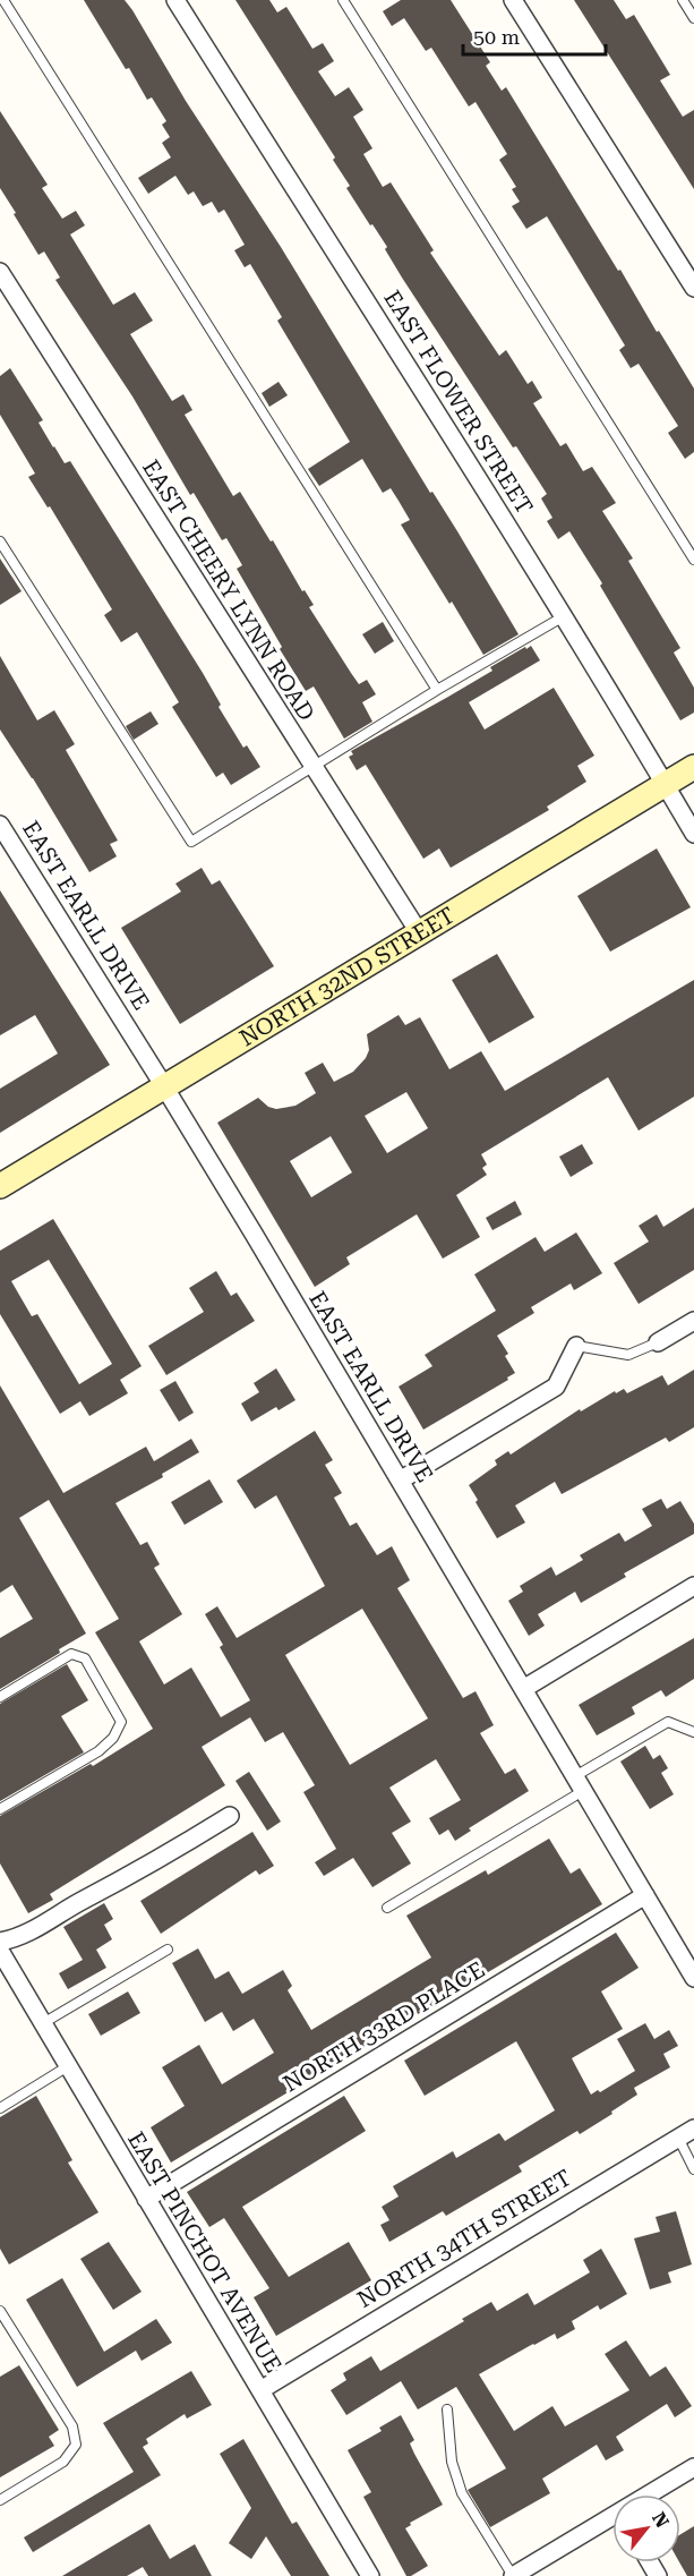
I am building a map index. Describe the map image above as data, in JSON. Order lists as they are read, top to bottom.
{
  "streets": {
    "main road": ["NORTH 32ND STREET"],
    "street": [
      "EAST FLOWER STREET",
      "EAST CHEERY LYNN ROAD",
      "EAST EARLL DRIVE",
      "NORTH 33RD PLACE",
      "NORTH 34TH STREET",
      "EAST PINCHOT AVENUE"
    ]
  },
  "crossings": [
    ["EAST FLOWER STREET", "NORTH 32ND STREET"],
    ["EAST CHEERY LYNN ROAD", "NORTH 32ND STREET"],
    ["EAST EARLL DRIVE", "NORTH 32ND STREET"],
    ["EAST EARLL DRIVE", "NORTH 33RD PLACE"],
    ["NORTH 33RD PLACE", "EAST PINCHOT AVENUE"],
    ["NORTH 34TH STREET", "EAST PINCHOT AVENUE"]
  ],
  "scale_bar": "50 m",
  "north": "top right"
}
